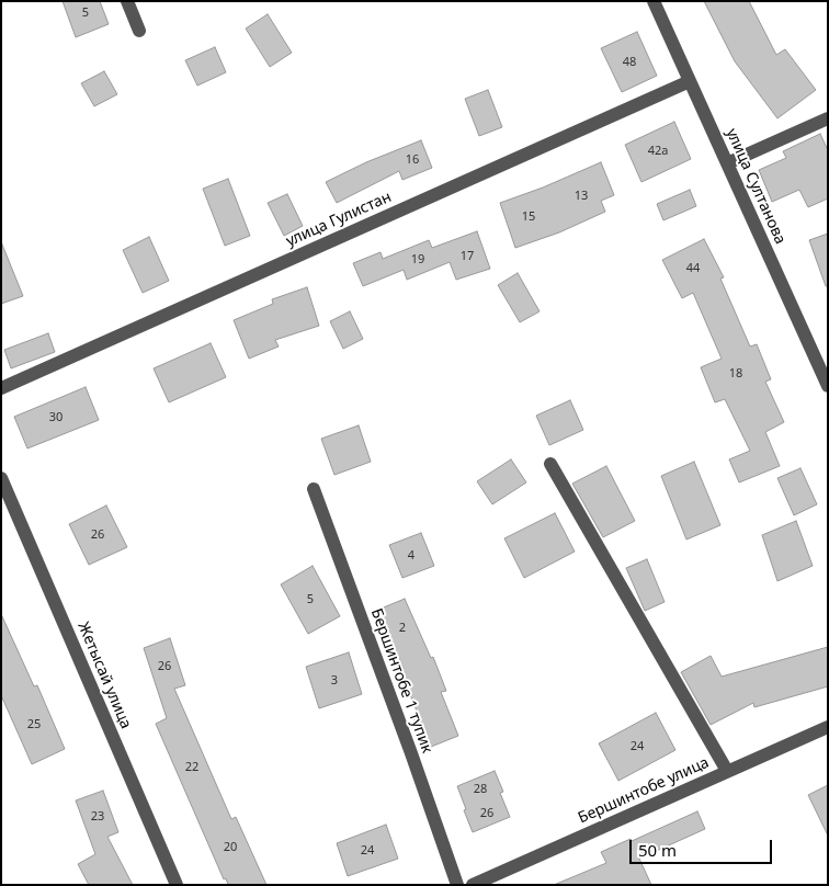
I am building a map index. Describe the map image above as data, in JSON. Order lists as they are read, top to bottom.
{
  "streets": {
    "street": [
      "улица Султанова",
      "улица Гулистан",
      "Жетысай улица",
      "Бершинтобе 1 тупик",
      "Бершинтобе улица"
    ]
  },
  "crossings": [
    ["улица Султанова", "улица Гулистан"]
  ],
  "house_numbers": [
    "5",
    "48",
    "42а",
    "16",
    "13",
    "15",
    "17",
    "19",
    "44",
    "18",
    "30",
    "26",
    "4",
    "5",
    "2",
    "26",
    "3",
    "25",
    "24",
    "22",
    "28",
    "26",
    "23",
    "20",
    "24"
  ],
  "scale_bar": "50 m"
}
